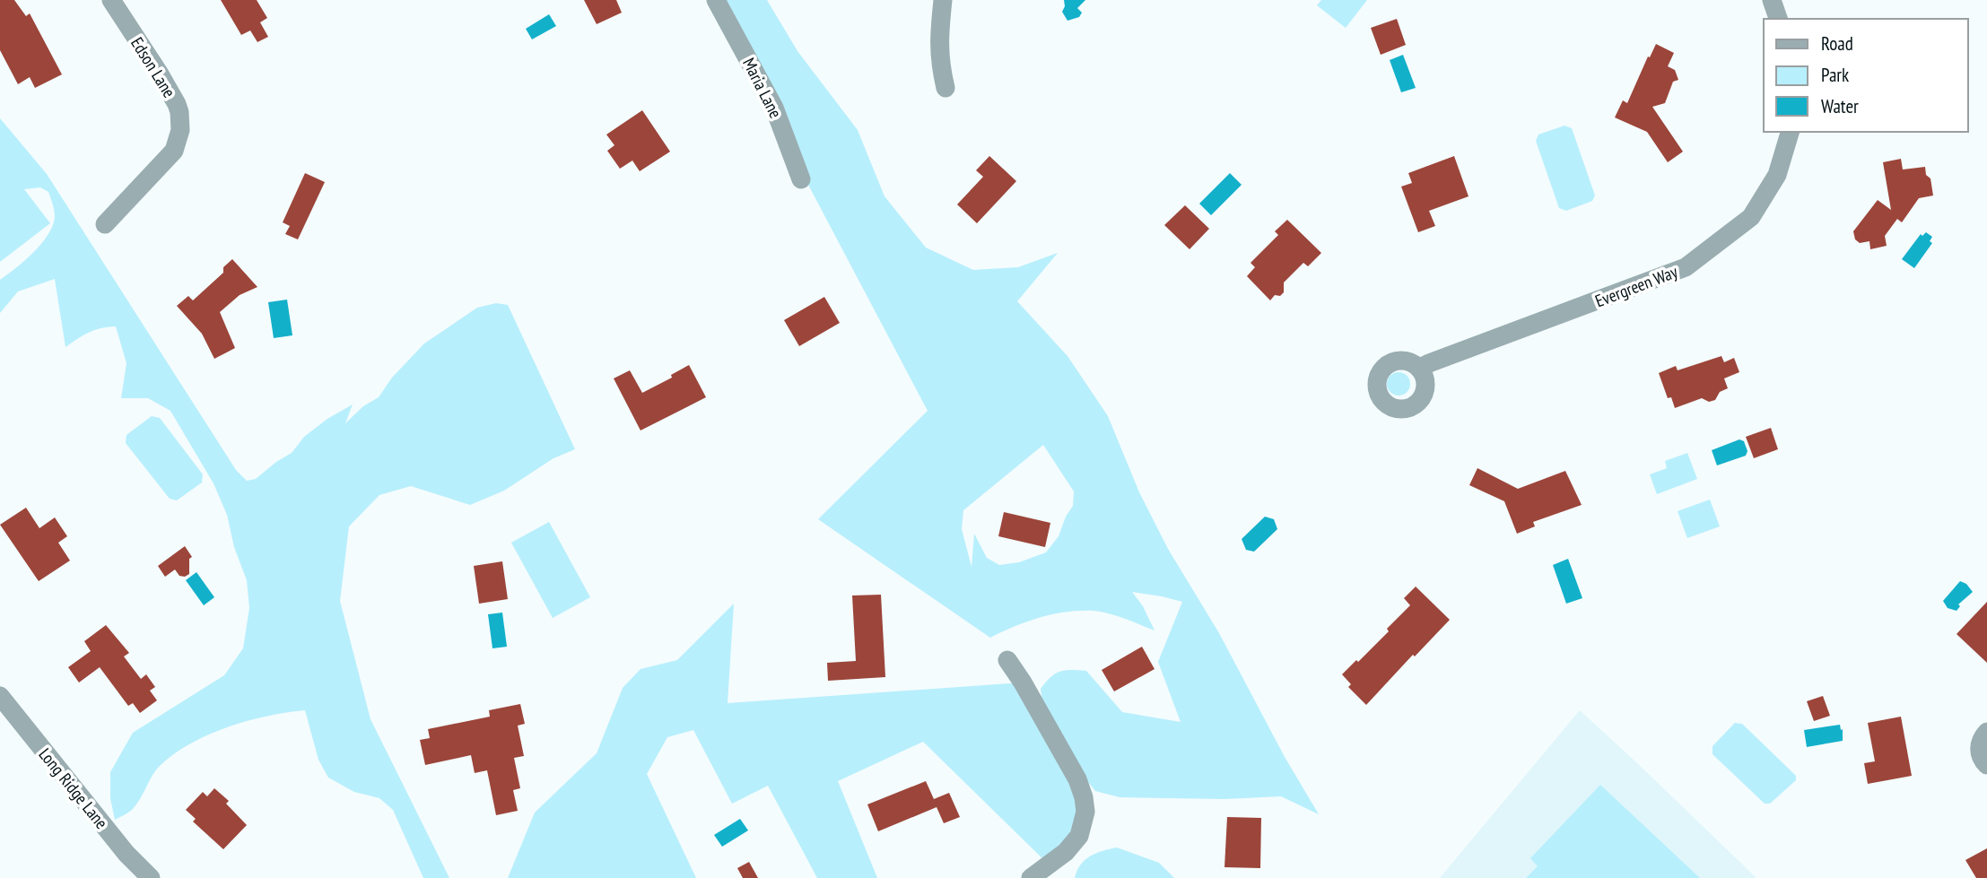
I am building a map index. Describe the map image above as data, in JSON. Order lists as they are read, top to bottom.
{
  "streets": {
    "street": [
      "Edson Lane",
      "Maria Lane",
      "Evergreen Way",
      "Long Ridge Lane"
    ]
  },
  "legend": ["Road", "Park", "Water"]
}
